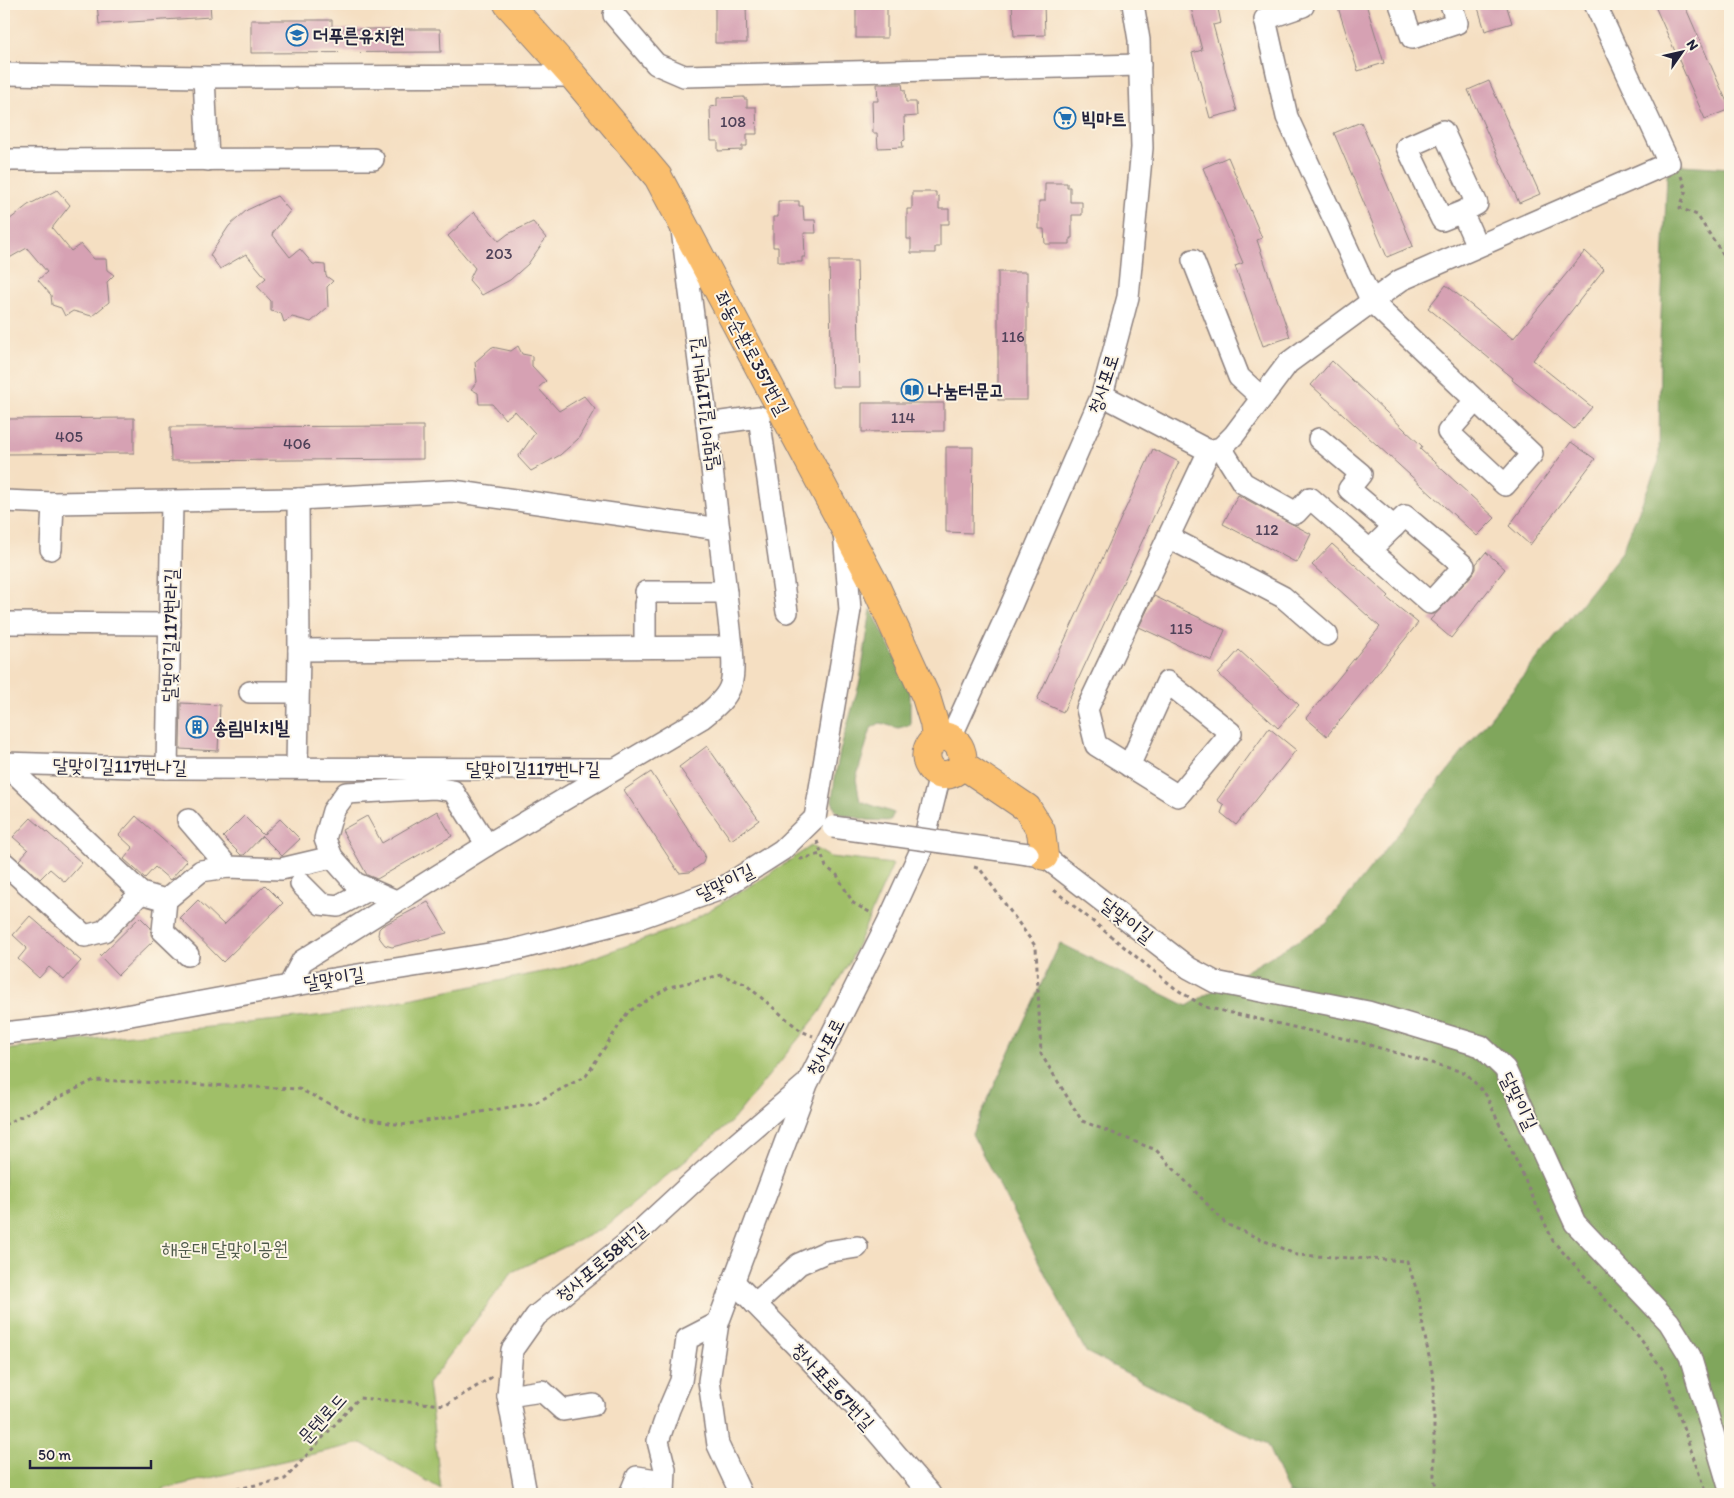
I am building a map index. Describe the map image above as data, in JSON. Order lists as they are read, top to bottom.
{
  "streets": {
    "main road": ["좌동순환로357번길"],
    "street": [
      "청사포로",
      "달맞이길117번나길",
      "달맞이길117번라길",
      "달맞이길",
      "청사포로58번길",
      "청사포로67번길"
    ],
    "path": ["문텐로드"]
  },
  "crossings": [
    ["좌동순환로357번길", "청사포로"],
    ["좌동순환로357번길", "달맞이길117번나길"],
    ["청사포로", "청사포로58번길"],
    ["청사포로", "청사포로67번길"],
    ["달맞이길117번나길", "달맞이길117번라길"],
    ["달맞이길117번나길", "달맞이길"],
    ["청사포로58번길", "문텐로드"]
  ],
  "parks": ["해운대 달맞이공원"],
  "places": {
    "school or university": ["더푸른유치원"],
    "supermarket": ["빅마트"],
    "library": ["나눔터문고"],
    "building": ["송림비치빌"]
  },
  "house_numbers": [
    "108",
    "203",
    "116",
    "114",
    "405",
    "406",
    "112",
    "115"
  ],
  "scale_bar": "50 m",
  "north": "top right"
}
